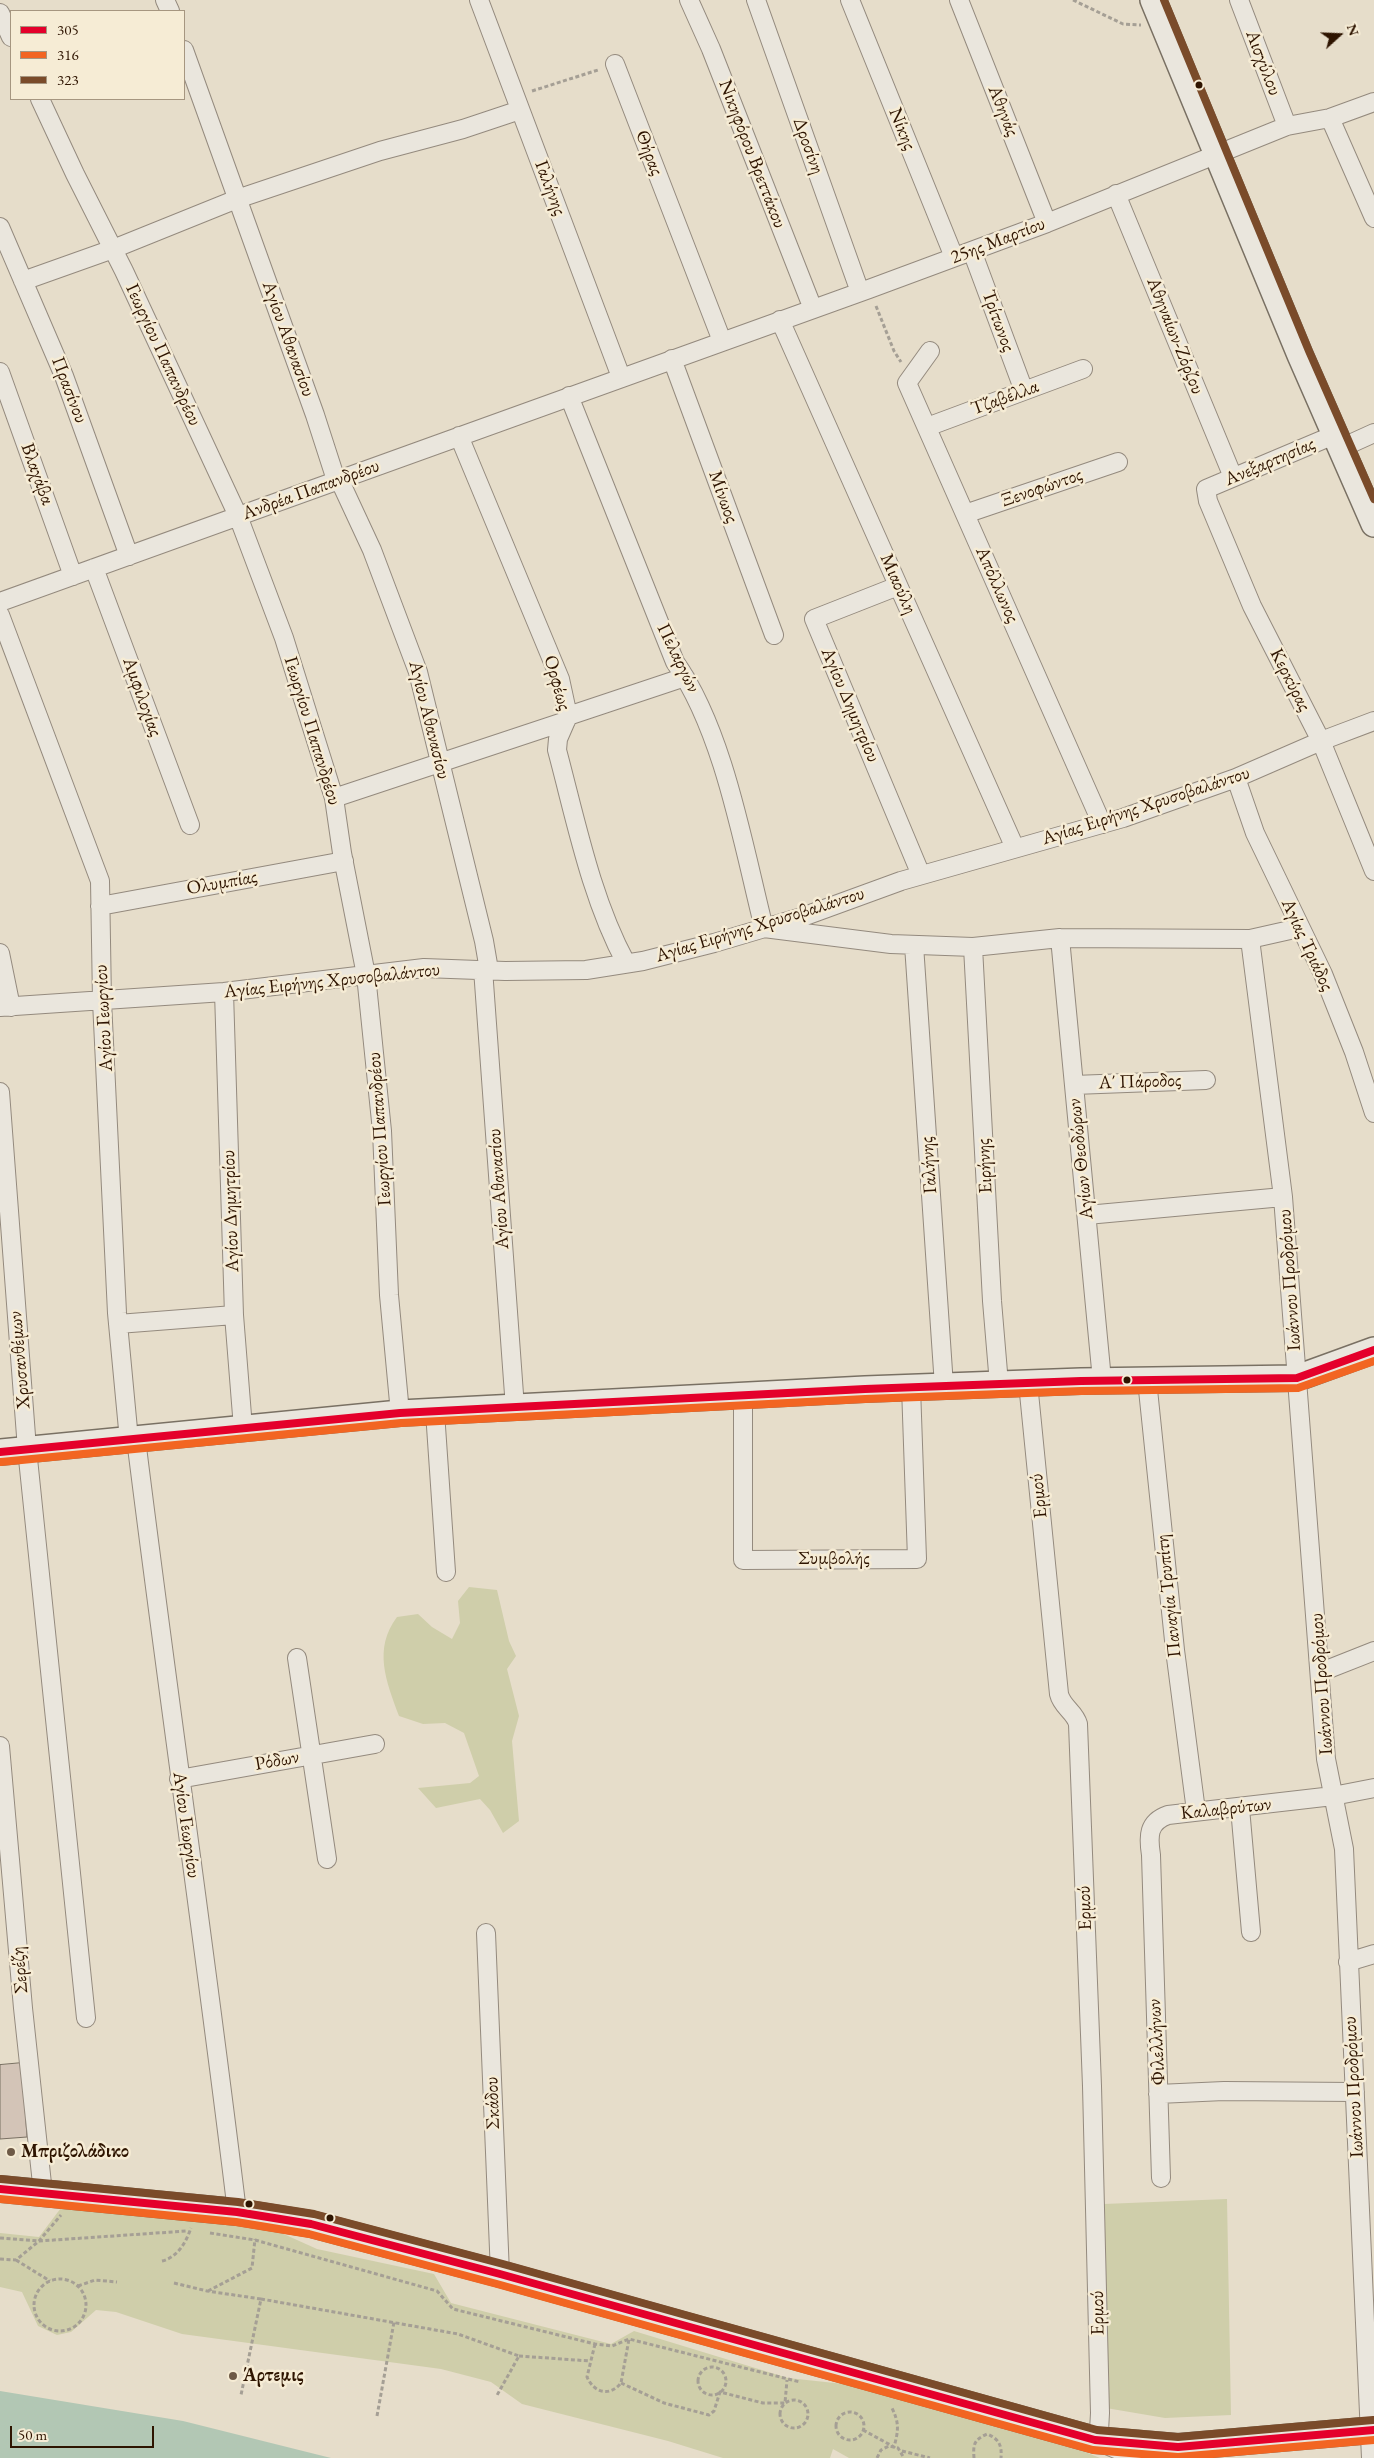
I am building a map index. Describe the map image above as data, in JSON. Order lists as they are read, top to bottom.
{
  "streets": {
    "street": [
      "Αισχύλου",
      "Αθηνάς",
      "Νίκης",
      "Δροσίνη",
      "Θήρας",
      "Νικηφόρου Βρεττάκου",
      "Γαλήνης",
      "25ης Μαρτίου",
      "Τρίτωνος",
      "Αθηναίων-Ζόρζου",
      "Αγίου Αθανασίου",
      "Γεωργίου Παπανδρέου",
      "Πρασίνου",
      "Τζαβέλλα",
      "Ανεξαρτησίας",
      "Βλαχάβα",
      "Ξενοφώντος",
      "Ανδρέα Παπανδρέου",
      "Μίνωος",
      "Μιαούλη",
      "Απόλλωνος",
      "Πελαργών",
      "Κερκύρας",
      "Ορφέως",
      "Αμφιλοχίας",
      "Αγίου Δημητρίου",
      "Αγίας Ειρήνης Χρυσοβαλάντου",
      "Ολυμπίας",
      "Αγίας Τριάδος",
      "Αγίου Γεωργίου",
      "Α΄ Πάροδος",
      "Αγίων Θεοδώρων",
      "Ειρήνης",
      "Ιωάννου Προδρόμου",
      "Χρυσανθέμων",
      "Ερμού",
      "Συμβολής",
      "Παναγία Τρυπίτη",
      "Ρόδων",
      "Καλαβρύτων",
      "Σερέζη",
      "Φιλελλήνων",
      "Σκάδου"
    ]
  },
  "crossings": [
    ["Αισχύλου", "25ης Μαρτίου"],
    ["Αθηνάς", "25ης Μαρτίου"],
    ["Νίκης", "25ης Μαρτίου"],
    ["Δροσίνη", "25ης Μαρτίου"],
    ["Θήρας", "25ης Μαρτίου"],
    ["Νικηφόρου Βρεττάκου", "25ης Μαρτίου"],
    ["Γαλήνης", "25ης Μαρτίου"],
    ["Γαλήνης", "Ανδρέα Παπανδρέου"],
    ["25ης Μαρτίου", "Τρίτωνος"],
    ["25ης Μαρτίου", "Αθηναίων-Ζόρζου"],
    ["25ης Μαρτίου", "Ανδρέα Παπανδρέου"],
    ["25ης Μαρτίου", "Μίνωος"],
    ["25ης Μαρτίου", "Μιαούλη"],
    ["Τρίτωνος", "Τζαβέλλα"],
    ["Αθηναίων-Ζόρζου", "Ανεξαρτησίας"],
    ["Αγίου Αθανασίου", "Ανδρέα Παπανδρέου"],
    ["Αγίου Αθανασίου", "Αγίας Ειρήνης Χρυσοβαλάντου"],
    ["Γεωργίου Παπανδρέου", "Ανδρέα Παπανδρέου"],
    ["Γεωργίου Παπανδρέου", "Αγίας Ειρήνης Χρυσοβαλάντου"],
    ["Γεωργίου Παπανδρέου", "Ολυμπίας"],
    ["Πρασίνου", "Ανδρέα Παπανδρέου"],
    ["Τζαβέλλα", "Απόλλωνος"],
    ["Ανεξαρτησίας", "Κερκύρας"],
    ["Βλαχάβα", "Ανδρέα Παπανδρέου"],
    ["Ξενοφώντος", "Απόλλωνος"],
    ["Ανδρέα Παπανδρέου", "Πελαργών"],
    ["Ανδρέα Παπανδρέου", "Ορφέως"],
    ["Ανδρέα Παπανδρέου", "Αμφιλοχίας"],
    ["Μιαούλη", "Αγίου Δημητρίου"],
    ["Μιαούλη", "Αγίας Ειρήνης Χρυσοβαλάντου"],
    ["Απόλλωνος", "Αγίας Ειρήνης Χρυσοβαλάντου"],
    ["Πελαργών", "Αγίας Ειρήνης Χρυσοβαλάντου"],
    ["Κερκύρας", "Αγίας Ειρήνης Χρυσοβαλάντου"],
    ["Ορφέως", "Αγίας Ειρήνης Χρυσοβαλάντου"],
    ["Αγίου Δημητρίου", "Αγίας Ειρήνης Χρυσοβαλάντου"],
    ["Αγίας Ειρήνης Χρυσοβαλάντου", "Αγίας Τριάδος"],
    ["Αγίας Ειρήνης Χρυσοβαλάντου", "Αγίου Γεωργίου"],
    ["Ολυμπίας", "Αγίου Γεωργίου"],
    ["Αγίου Γεωργίου", "Ρόδων"],
    ["Α΄ Πάροδος", "Αγίων Θεοδώρων"],
    ["Ιωάννου Προδρόμου", "Καλαβρύτων"],
    ["Ιωάννου Προδρόμου", "Φιλελλήνων"],
    ["Παναγία Τρυπίτη", "Καλαβρύτων"],
    ["Καλαβρύτων", "Φιλελλήνων"]
  ],
  "places": ["Μπριζολάδικο", "Άρτεμις"],
  "lines": ["transit line 323", "transit line 305", "transit line 316"],
  "legend": ["305", "316", "323"],
  "scale_bar": "50 m",
  "north": "right"
}
